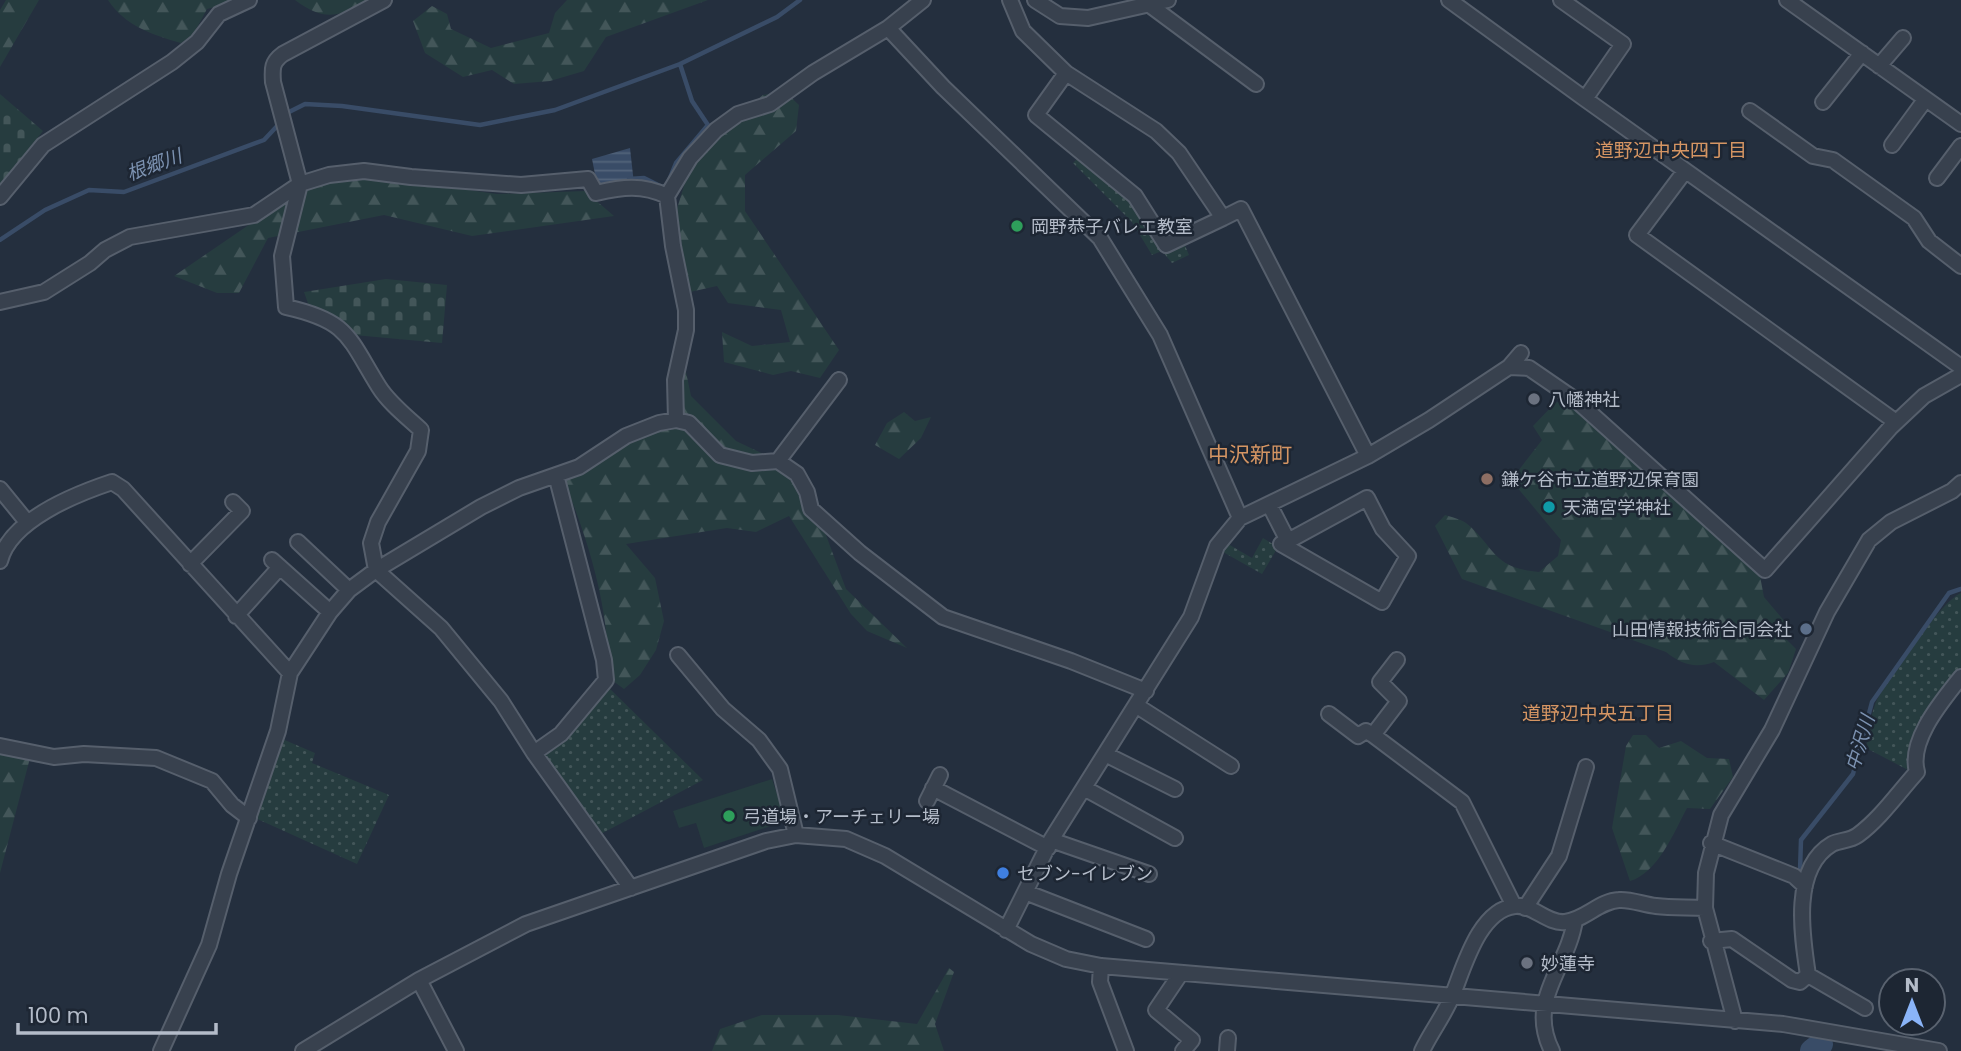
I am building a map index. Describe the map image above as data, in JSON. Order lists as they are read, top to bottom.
{
  "districts": ["道野辺中央四丁目", "中沢新町", "道野辺中央五丁目"],
  "water": ["根郷川", "中沢川"],
  "places": [
    "岡野恭子バレエ教室",
    "八幡神社",
    "鎌ケ谷市立道野辺保育園",
    "天満宮学神社",
    "山田情報技術合同会社",
    "弓道場・アーチェリー場",
    "セブン-イレブン",
    "妙蓮寺"
  ],
  "scale_bar": "100 m",
  "north": "top"
}
